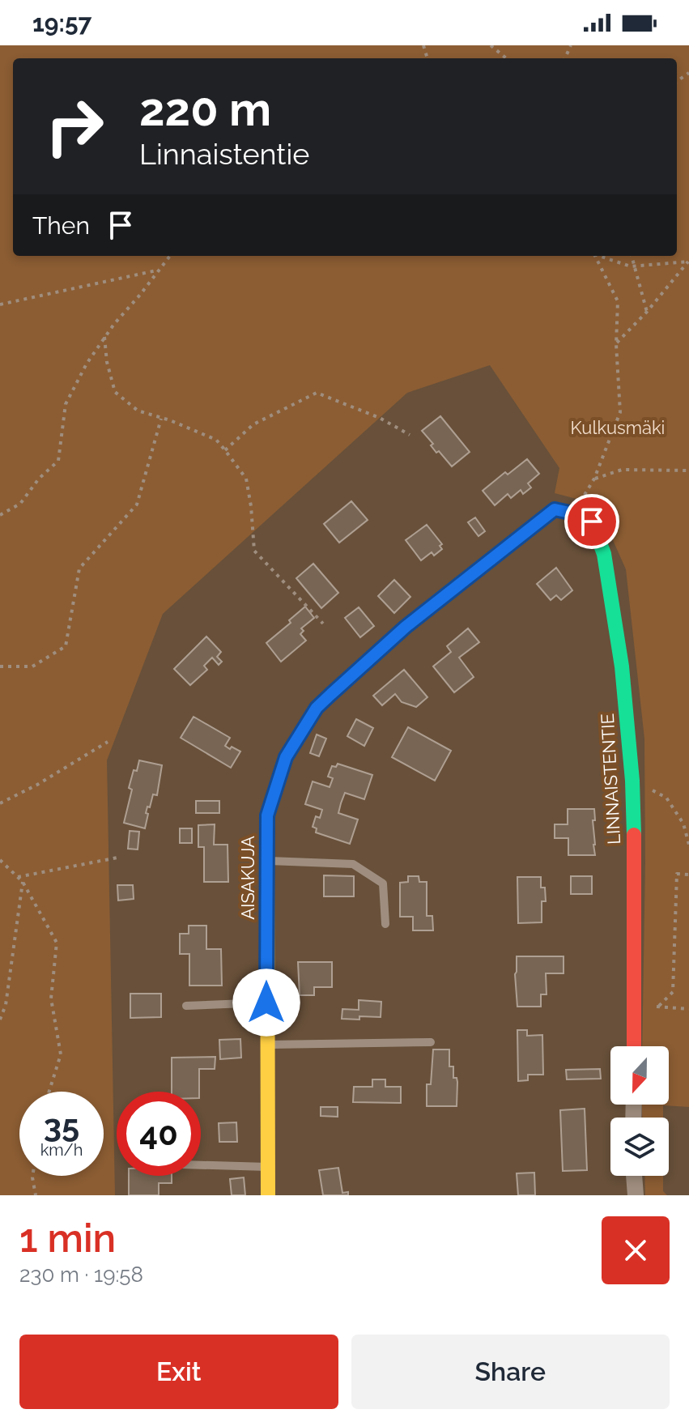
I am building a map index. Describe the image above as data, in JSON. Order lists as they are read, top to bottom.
{
  "streets": {
    "street": ["LINNAISTENTIE", "AISAKUJA"]
  },
  "crossings": [
    ["LINNAISTENTIE", "AISAKUJA"]
  ],
  "parks": ["Kulkusmäki"],
  "north": "bottom",
  "page": {
    "status": "19:57",
    "turn": ["220 m", "Linnaistentie"],
    "then": "Then",
    "speed": "35 km/h",
    "limit": "40",
    "heading": ["1 min", "230 m · 19:58"],
    "buttons": ["Exit", "Share"]
  }
}
